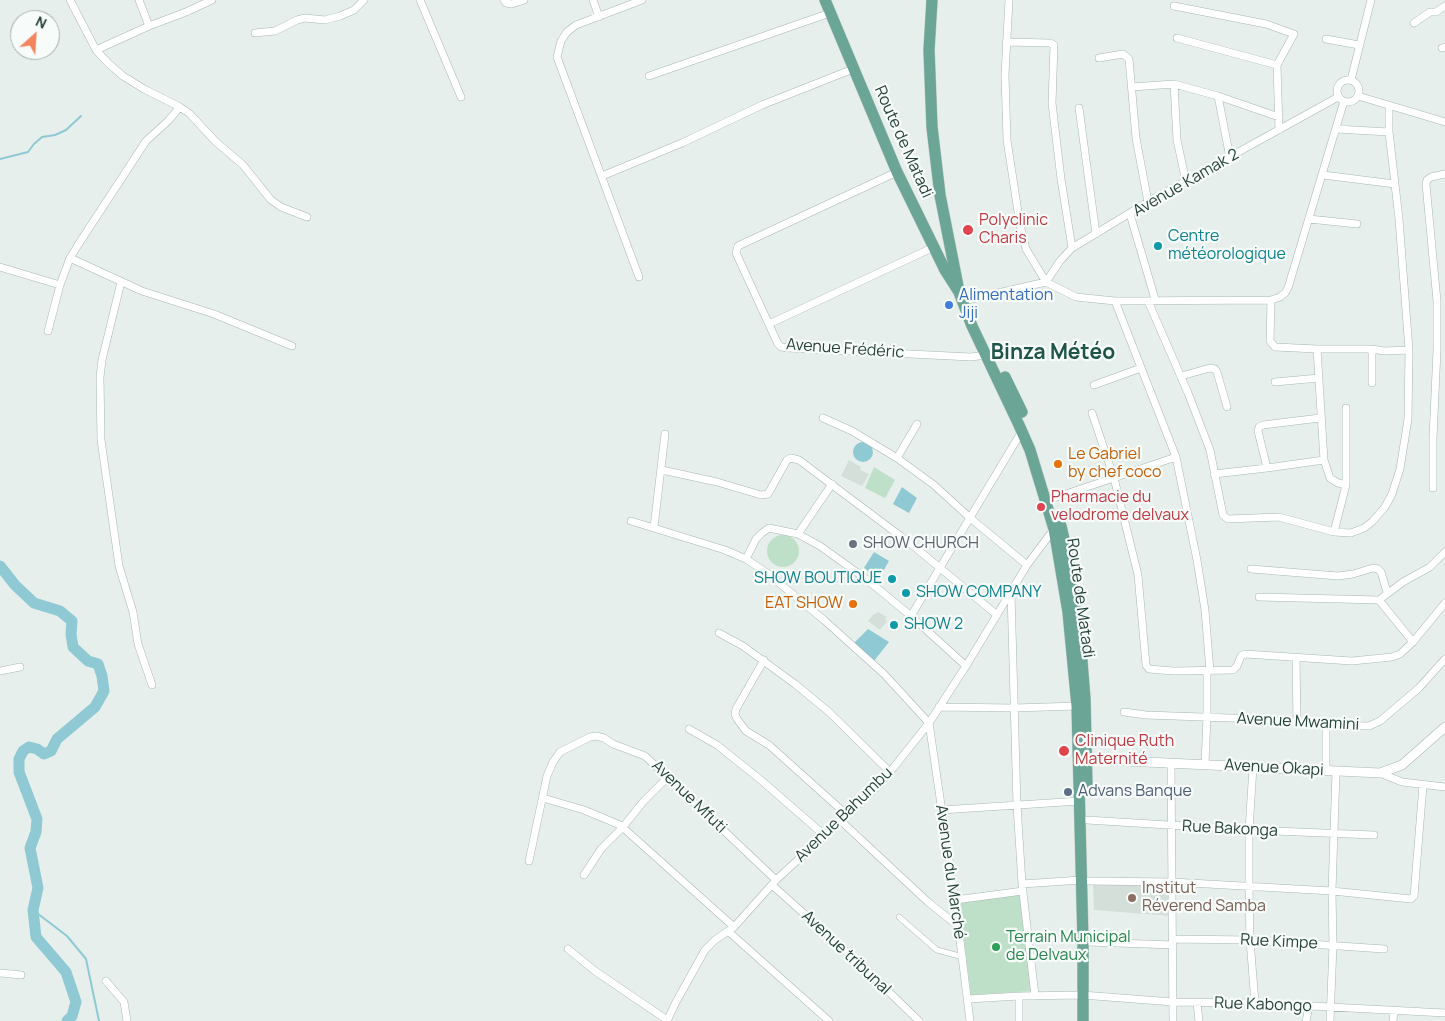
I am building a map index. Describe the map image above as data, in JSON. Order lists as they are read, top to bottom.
{
  "streets": {
    "main road": ["Route de Matadi"],
    "street": [
      "Avenue Kamak 2",
      "Avenue Frédéric",
      "Avenue Mwamini",
      "Avenue Okapi",
      "Avenue Mfuti",
      "Avenue Bahumbu",
      "Rue Bakonga",
      "Avenue du Marché",
      "Rue Kimpe",
      "Avenue tribunal",
      "Rue Kabongo"
    ]
  },
  "crossings": [
    ["Route de Matadi", "Avenue Frédéric"],
    ["Route de Matadi", "Avenue Okapi"],
    ["Route de Matadi", "Avenue Bahumbu"],
    ["Route de Matadi", "Rue Bakonga"],
    ["Route de Matadi", "Rue Kimpe"],
    ["Route de Matadi", "Rue Kabongo"],
    ["Avenue Mfuti", "Avenue Bahumbu"],
    ["Avenue Mfuti", "Avenue tribunal"],
    ["Avenue Bahumbu", "Avenue du Marché"],
    ["Avenue Bahumbu", "Avenue tribunal"],
    ["Avenue du Marché", "Rue Kabongo"]
  ],
  "districts": ["Binza Météo"],
  "places": [
    "Polyclinic Charis",
    "Centre météorologique",
    "Alimentation Jiji",
    "Le Gabriel by chef coco",
    "Pharmacie du velodrome delvaux",
    "SHOW CHURCH",
    "SHOW BOUTIQUE",
    "SHOW COMPANY",
    "EAT SHOW",
    "SHOW 2",
    "Clinique Ruth Maternité",
    "Advans Banque",
    "Institut Réverend Samba",
    "Terrain Municipal de Delvaux"
  ],
  "north": "top right"
}
